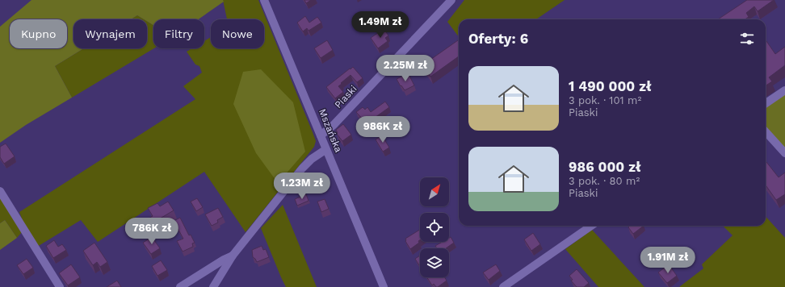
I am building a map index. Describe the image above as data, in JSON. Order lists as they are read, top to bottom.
{
  "streets": {
    "street": ["Piaski", "Mszańska"]
  },
  "crossings": [
    ["Piaski", "Mszańska"]
  ],
  "north": "top right",
  "page": {
    "price": [
      "1.49M zł",
      "2.25M zł",
      "986K zł",
      "1.23M zł",
      "786K zł",
      "1.91M zł"
    ],
    "chip": [
      "Kupno",
      "Wynajem",
      "Filtry",
      "Nowe"
    ],
    "heading": "Oferty: 6",
    "list": [
      {
        "name": "1 490 000 zł",
        "note": "3 pok. · 101 m² · Piaski"
      },
      {
        "name": "986 000 zł",
        "note": "3 pok. · 80 m² · Piaski"
      }
    ]
  }
}
